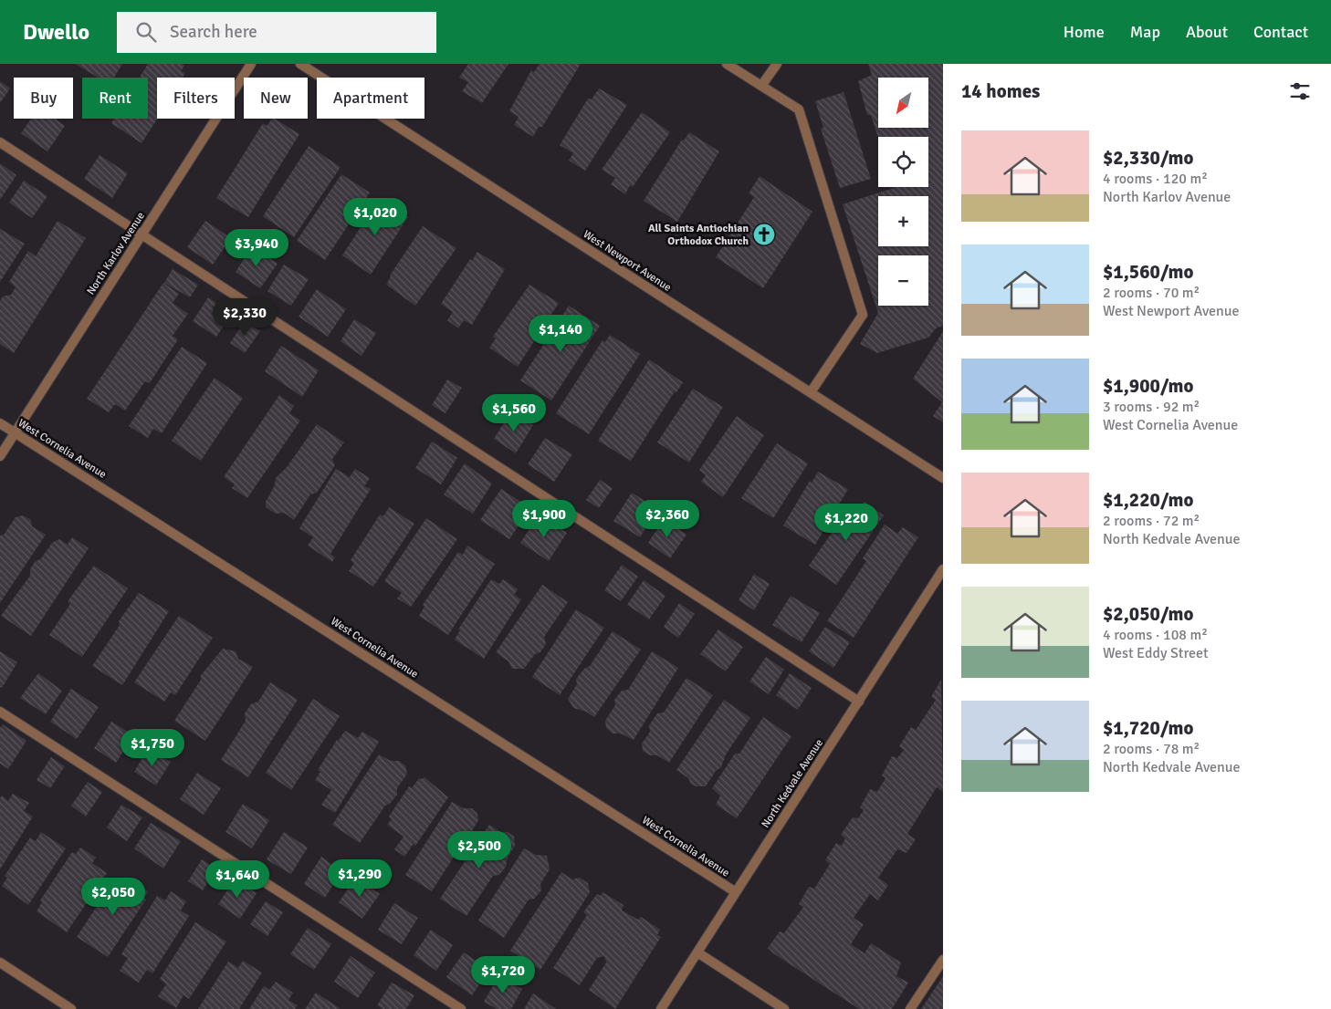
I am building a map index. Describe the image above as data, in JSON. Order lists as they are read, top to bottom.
{
  "streets": {
    "street": [
      "North Karlov Avenue",
      "West Newport Avenue",
      "West Cornelia Avenue",
      "North Kedvale Avenue"
    ]
  },
  "crossings": [
    ["North Karlov Avenue", "West Cornelia Avenue"],
    ["West Cornelia Avenue", "North Kedvale Avenue"]
  ],
  "places": {
    "church": ["All Saints Antiochian Orthodox Church"]
  },
  "north": "bottom left",
  "page": {
    "header": "Dwello",
    "search": "Search here",
    "nav": [
      "Home",
      "Map",
      "About",
      "Contact"
    ],
    "heading": "14 homes",
    "map_buttons": ["+", "−"],
    "chip": [
      "Buy",
      "Rent",
      "Filters",
      "New",
      "Apartment"
    ],
    "list": [
      {
        "name": "$2,330/mo",
        "note": "4 rooms · 120 m² · North Karlov Avenue"
      },
      {
        "name": "$1,560/mo",
        "note": "2 rooms · 70 m² · West Newport Avenue"
      },
      {
        "name": "$1,900/mo",
        "note": "3 rooms · 92 m² · West Cornelia Avenue"
      },
      {
        "name": "$1,220/mo",
        "note": "2 rooms · 72 m² · North Kedvale Avenue"
      },
      {
        "name": "$2,050/mo",
        "note": "4 rooms · 108 m² · West Eddy Street"
      },
      {
        "name": "$1,720/mo",
        "note": "2 rooms · 78 m² · North Kedvale Avenue"
      }
    ],
    "price": [
      "$1,020",
      "$3,940",
      "$2,330",
      "$1,140",
      "$1,560",
      "$1,900",
      "$2,360",
      "$1,220",
      "$1,750",
      "$2,500",
      "$1,290",
      "$1,640",
      "$2,050",
      "$1,720"
    ]
  }
}
